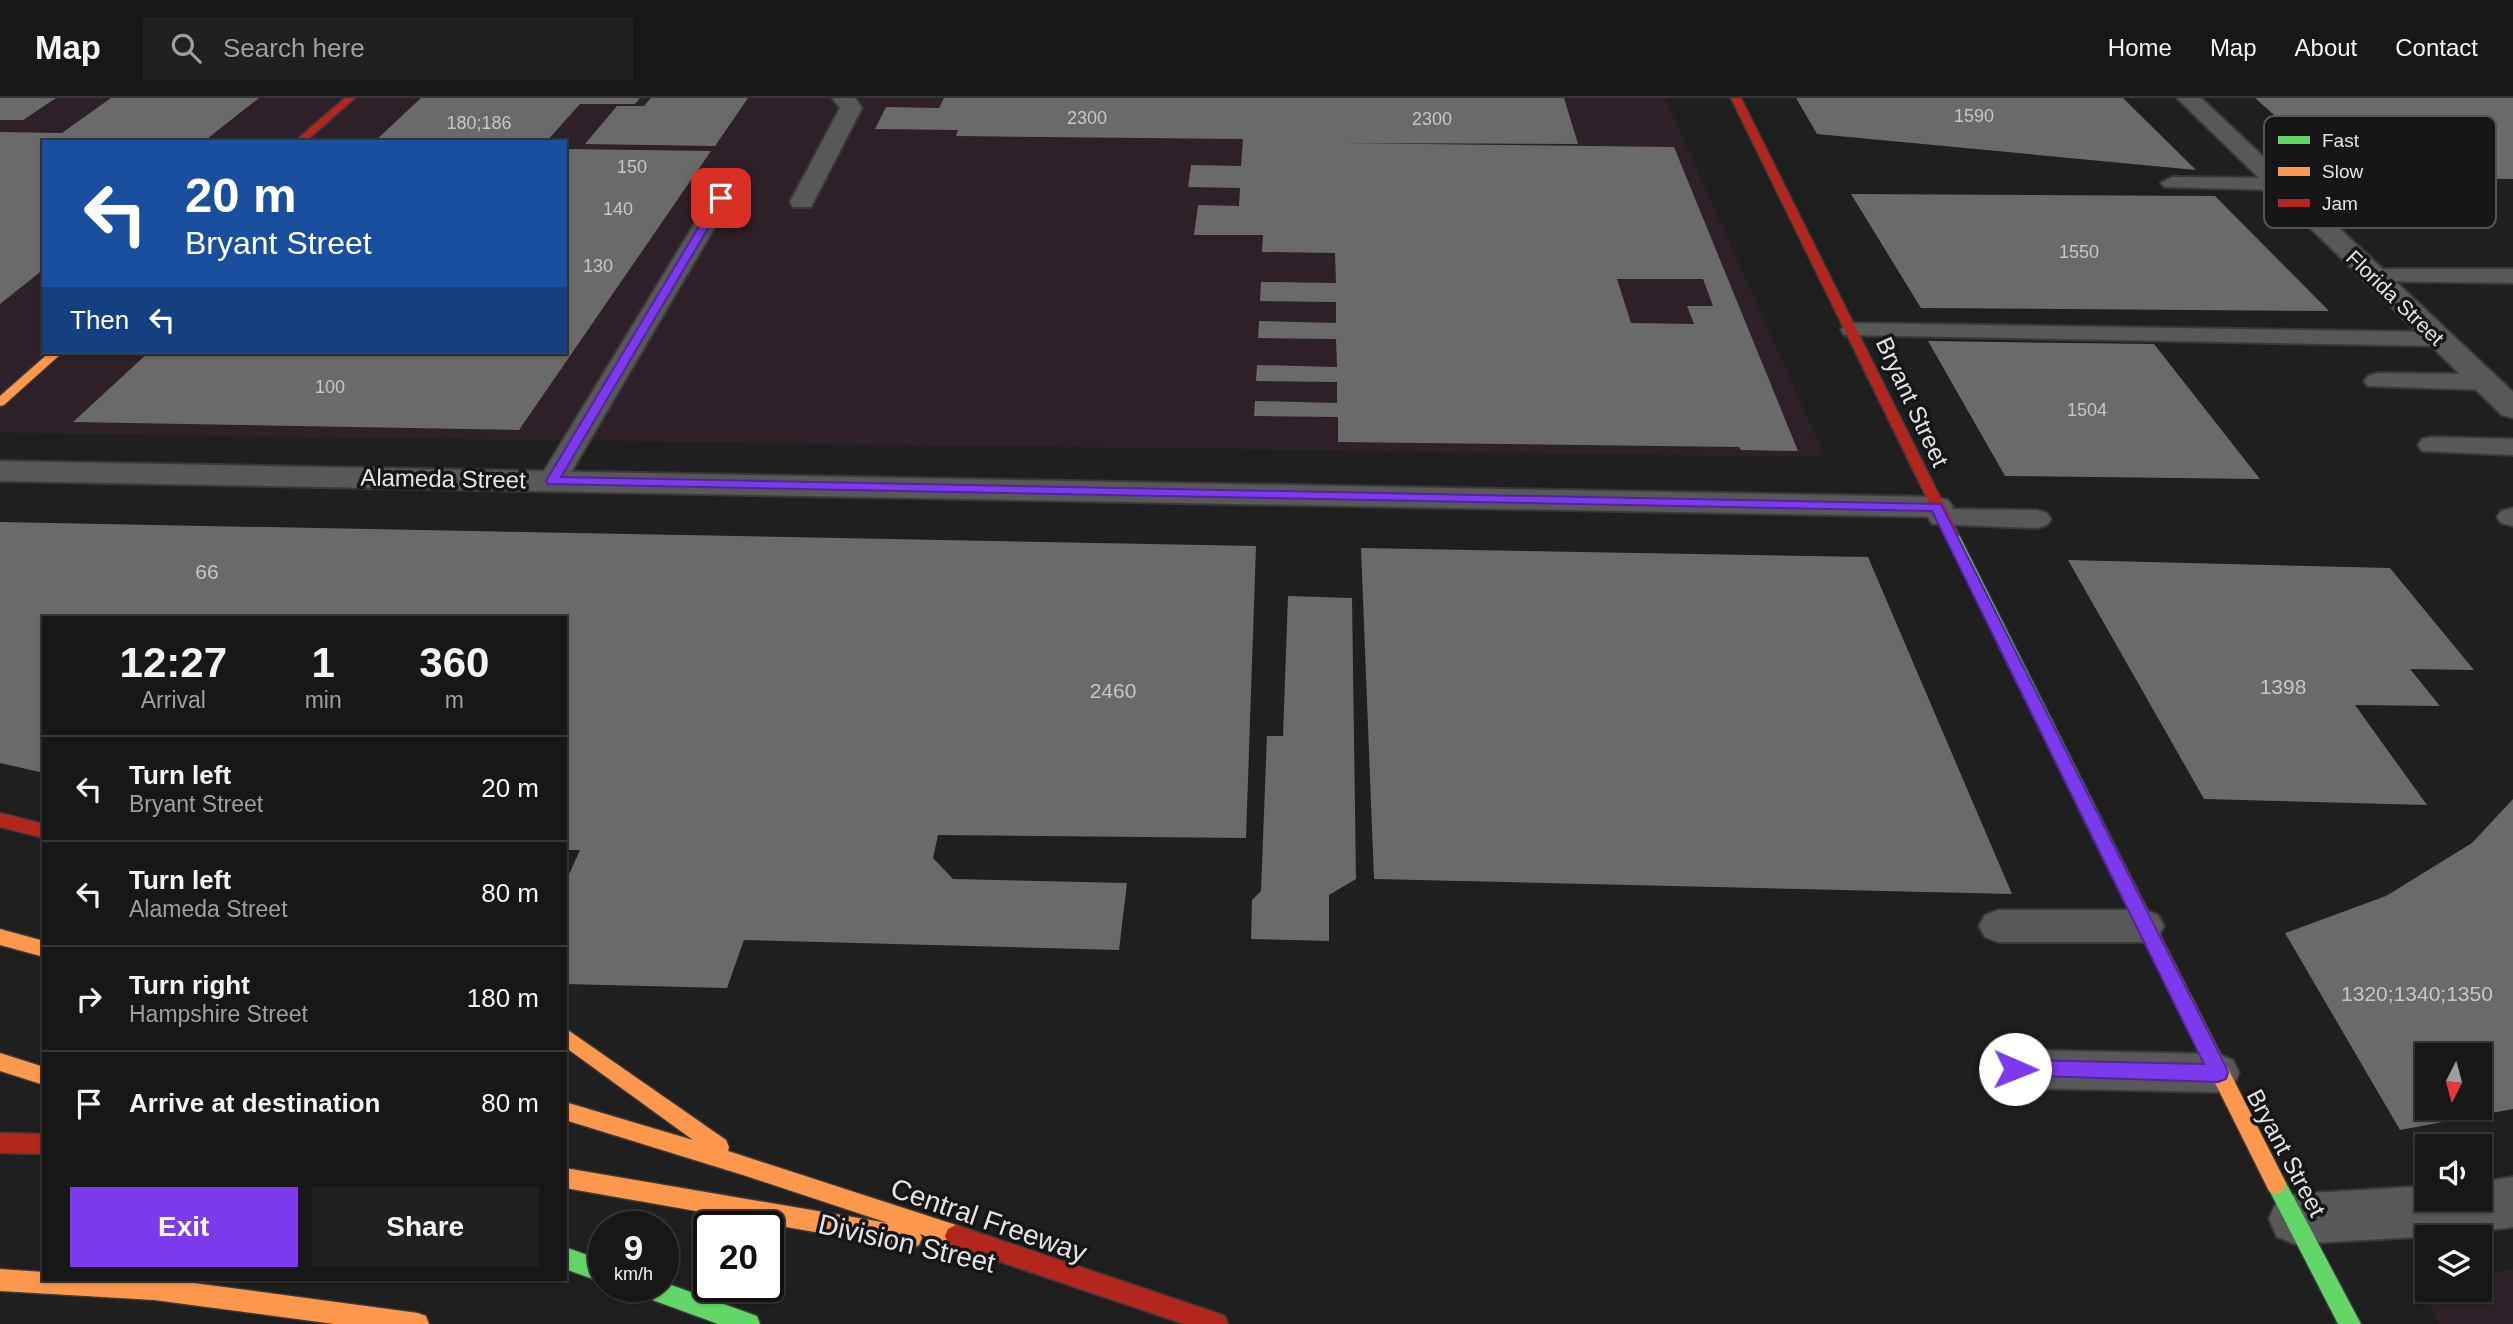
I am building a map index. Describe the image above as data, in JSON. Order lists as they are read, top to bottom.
{
  "streets": {
    "main road": ["Bryant Street", "Central Freeway", "Division Street"],
    "street": ["Florida Street", "Alameda Street"]
  },
  "crossings": [
    ["Bryant Street", "Alameda Street"]
  ],
  "house_numbers": [
    "1590",
    "2300",
    "2300",
    "180;186",
    "150",
    "140",
    "1550",
    "130",
    "100",
    "1504",
    "66",
    "1398",
    "2460",
    "1320;1340;1350"
  ],
  "legend": ["Fast", "Slow", "Jam"],
  "north": "bottom",
  "page": {
    "header": "Map",
    "search": "Search here",
    "nav": [
      "Home",
      "Map",
      "About",
      "Contact"
    ],
    "turn": ["20 m", "Bryant Street"],
    "then": "Then",
    "eta": [
      "12:27",
      "Arrival",
      "1",
      "min",
      "360",
      "m"
    ],
    "list": [
      {
        "name": "Turn left",
        "note": "Bryant Street",
        "value": "20 m"
      },
      {
        "name": "Turn left",
        "note": "Alameda Street",
        "value": "80 m"
      },
      {
        "name": "Turn right",
        "note": "Hampshire Street",
        "value": "180 m"
      },
      {
        "name": "Arrive at destination",
        "value": "80 m"
      }
    ],
    "buttons": ["Exit", "Share"],
    "speed": "9 km/h",
    "limit": "20"
  }
}
